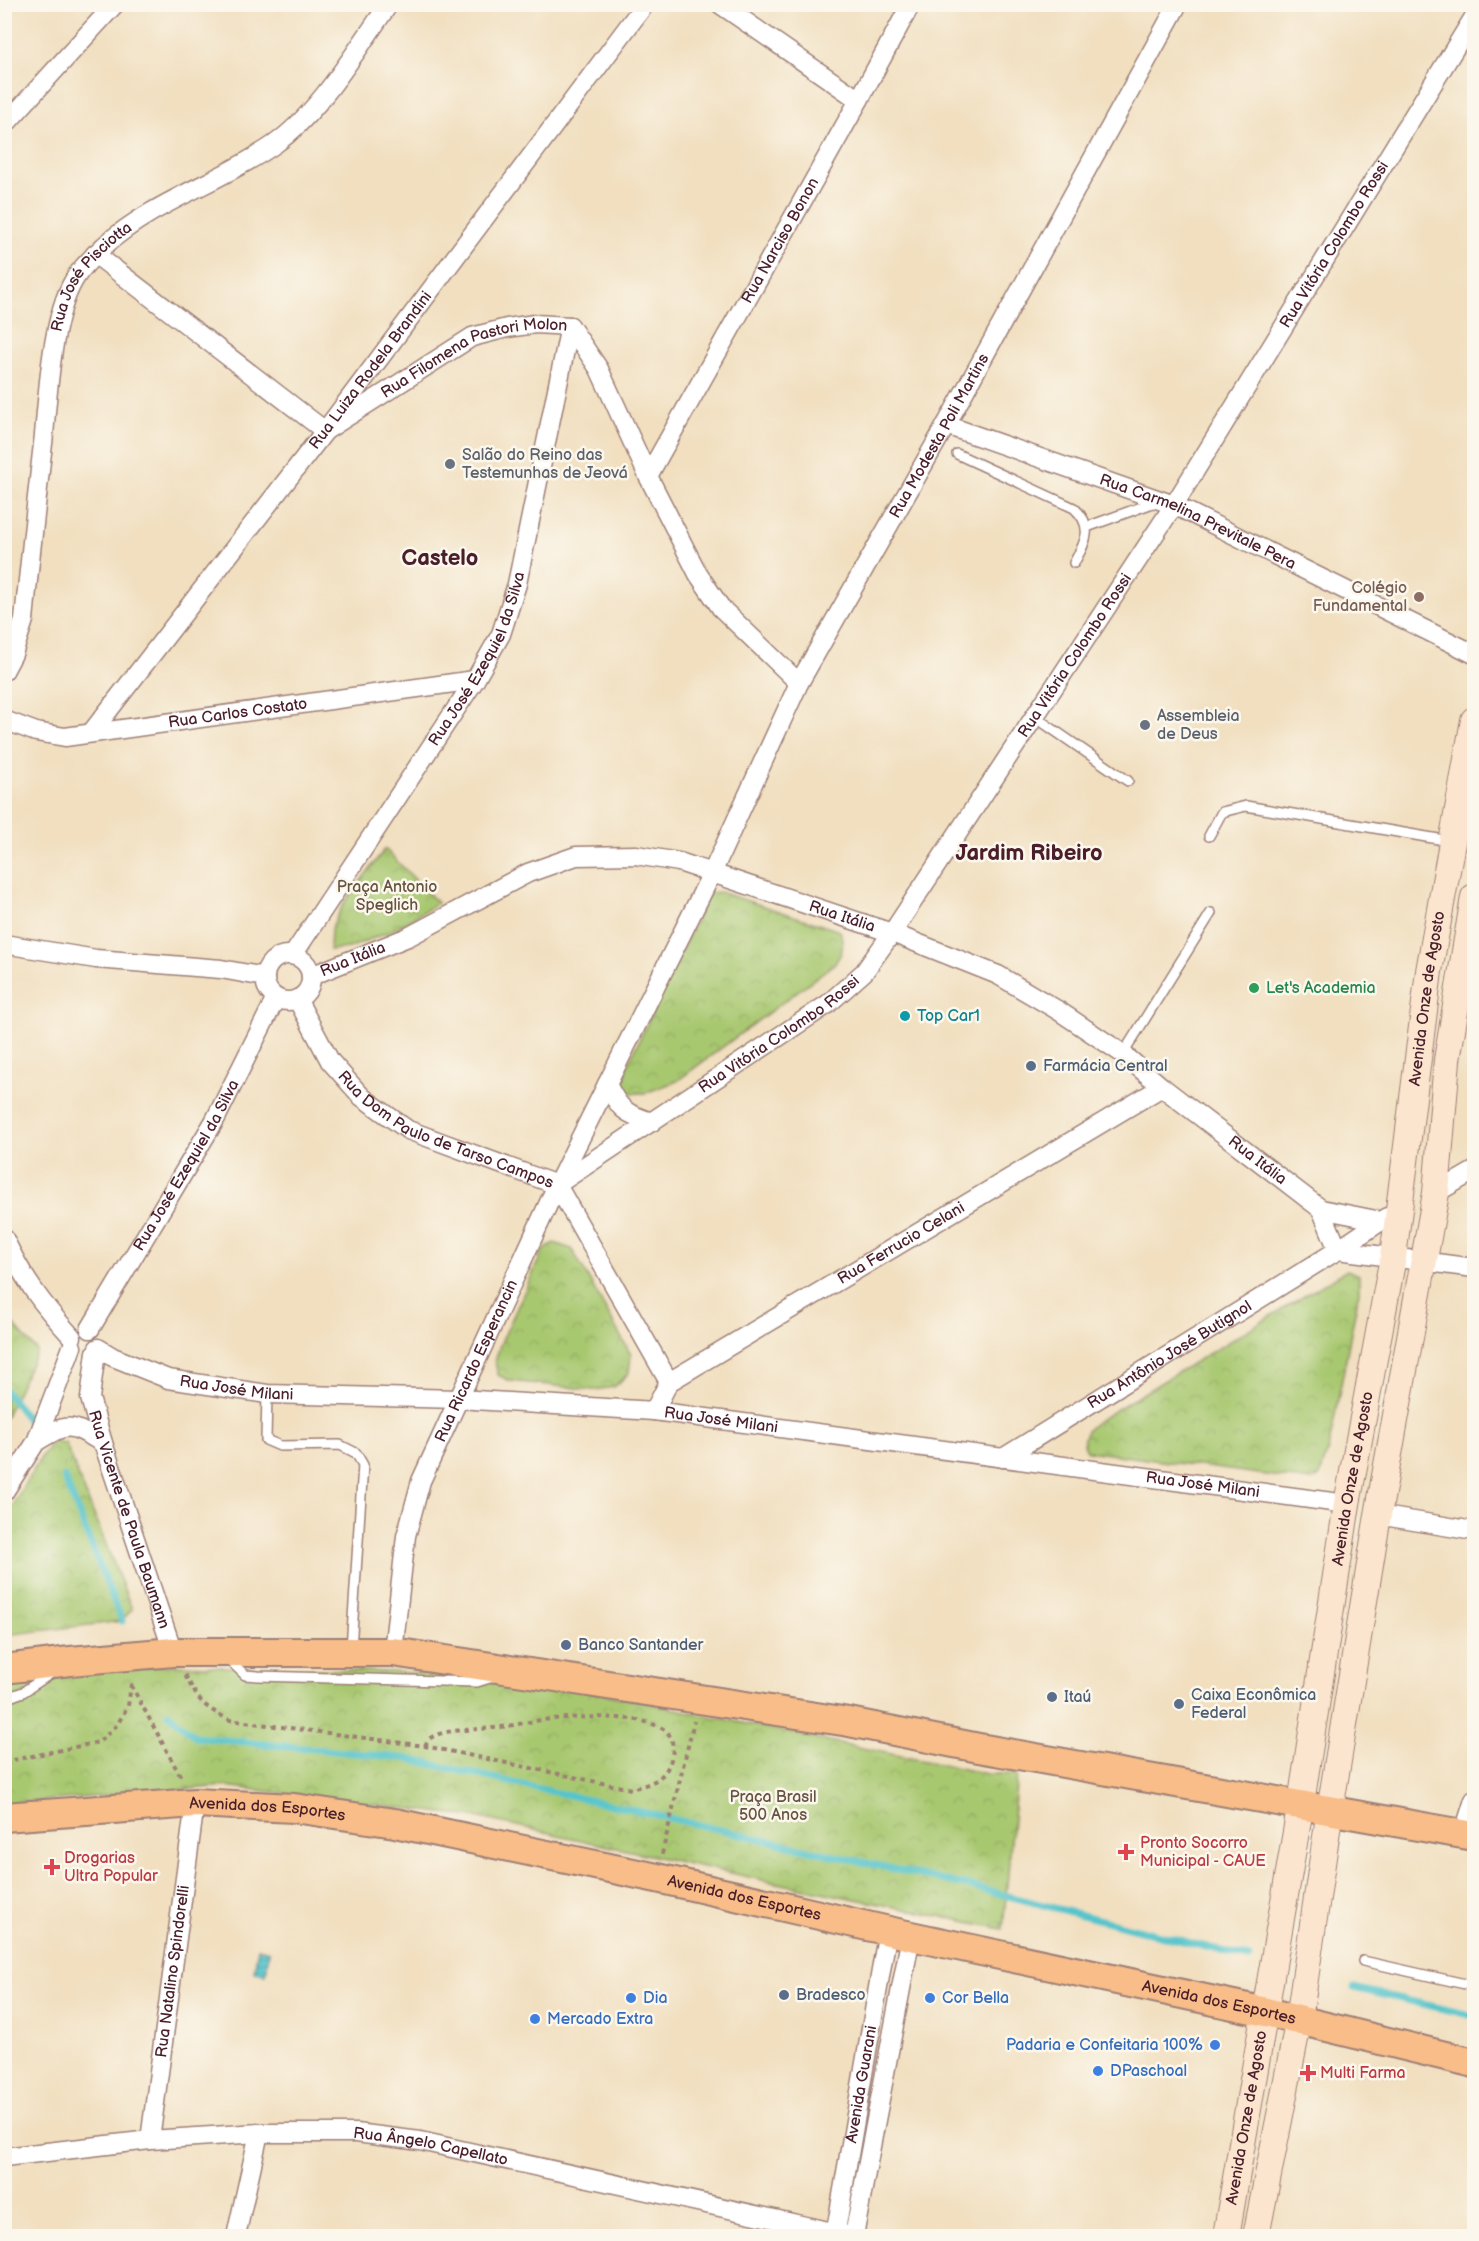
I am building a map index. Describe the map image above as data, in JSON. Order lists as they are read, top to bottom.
{
  "streets": {
    "main road": ["Avenida Onze de Agosto", "Avenida dos Esportes"],
    "street": [
      "Rua Narciso Bonon",
      "Rua Vitória Colombo Rossi",
      "Rua José Pisciotta",
      "Rua Filomena Pastori Molon",
      "Rua Luiza Rodela Brandini",
      "Rua Modesta Poli Martins",
      "Rua Carmelina Previtale Pera",
      "Rua José Ezequiel da Silva",
      "Rua Carlos Costato",
      "Rua Itália",
      "Rua Dom Paulo de Tarso Campos",
      "Rua Ferrucio Celani",
      "Rua Antônio José Butignol",
      "Rua Ricardo Esperancin",
      "Rua José Milani",
      "Rua Vicente de Paula Baumann",
      "Rua Natalino Spindorelli",
      "Avenida Guarani",
      "Rua Ângelo Capellato"
    ]
  },
  "crossings": [
    ["Rua Narciso Bonon", "Rua Filomena Pastori Molon"],
    ["Rua Vitória Colombo Rossi", "Rua Carmelina Previtale Pera"],
    ["Rua Vitória Colombo Rossi", "Rua Itália"],
    ["Rua Vitória Colombo Rossi", "Rua Dom Paulo de Tarso Campos"],
    ["Rua Vitória Colombo Rossi", "Rua Ricardo Esperancin"],
    ["Rua Filomena Pastori Molon", "Rua Luiza Rodela Brandini"],
    ["Rua Filomena Pastori Molon", "Rua Modesta Poli Martins"],
    ["Rua Filomena Pastori Molon", "Rua José Ezequiel da Silva"],
    ["Rua Luiza Rodela Brandini", "Rua Carlos Costato"],
    ["Rua Modesta Poli Martins", "Rua Carmelina Previtale Pera"],
    ["Rua Modesta Poli Martins", "Rua Itália"],
    ["Rua Modesta Poli Martins", "Rua Ricardo Esperancin"],
    ["Rua José Ezequiel da Silva", "Rua Carlos Costato"],
    ["Rua José Ezequiel da Silva", "Rua Itália"],
    ["Rua José Ezequiel da Silva", "Rua Dom Paulo de Tarso Campos"],
    ["Rua José Ezequiel da Silva", "Rua José Milani"],
    ["Rua José Ezequiel da Silva", "Rua Vicente de Paula Baumann"],
    ["Rua Itália", "Rua Dom Paulo de Tarso Campos"],
    ["Rua Itália", "Rua Ferrucio Celani"],
    ["Rua Itália", "Rua Ricardo Esperancin"],
    ["Avenida Onze de Agosto", "Rua Antônio José Butignol"],
    ["Avenida Onze de Agosto", "Rua José Milani"],
    ["Avenida Onze de Agosto", "Avenida dos Esportes"],
    ["Rua Dom Paulo de Tarso Campos", "Rua Ferrucio Celani"],
    ["Rua Dom Paulo de Tarso Campos", "Rua Ricardo Esperancin"],
    ["Rua Antônio José Butignol", "Rua José Milani"],
    ["Rua Ricardo Esperancin", "Rua José Milani"],
    ["Rua José Milani", "Rua Vicente de Paula Baumann"],
    ["Avenida dos Esportes", "Rua Natalino Spindorelli"],
    ["Avenida dos Esportes", "Avenida Guarani"],
    ["Rua Natalino Spindorelli", "Rua Ângelo Capellato"],
    ["Avenida Guarani", "Rua Ângelo Capellato"]
  ],
  "districts": ["Castelo", "Jardim Ribeiro"],
  "parks": ["Praça Antonio Speglich", "Praça Brasil 500 Anos"],
  "places": {
    "other": [
      "Salão do Reino das Testemunhas de Jeová",
      "Colégio Fundamental",
      "Assembleia de Deus",
      "Let's Academia",
      "Top Car1",
      "Farmácia Central",
      "Banco Santander",
      "Itaú",
      "Caixa Econômica Federal",
      "Bradesco",
      "Dia",
      "Cor Bella",
      "Mercado Extra",
      "Padaria e Confeitaria 100%",
      "DPaschoal"
    ],
    "health": ["Pronto Socorro Municipal - CAUE", "Drogarias Ultra Popular", "Multi Farma"]
  }
}
